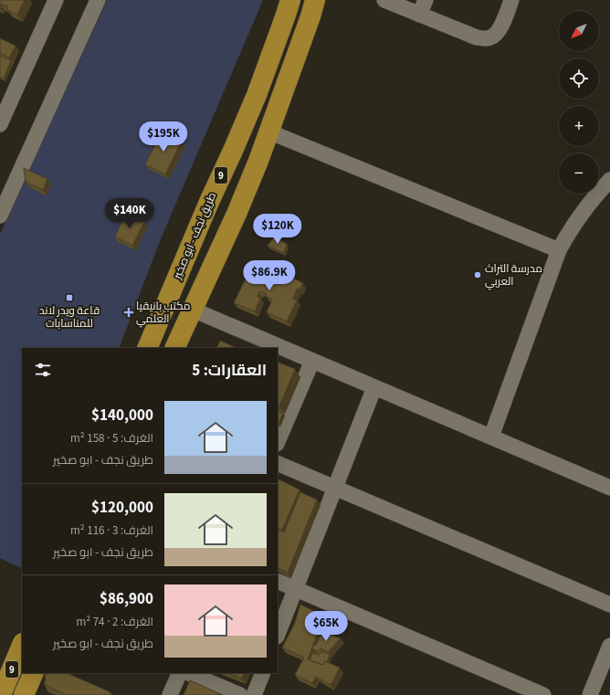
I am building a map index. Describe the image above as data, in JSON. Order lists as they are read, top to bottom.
{
  "streets": {
    "highway": ["9", "طريق نجف - ابو صخير"]
  },
  "places": {
    "other": ["مدرسة التراث العربي"],
    "transit": ["قاعة ويدر لاند للمناسابات"],
    "health": ["مكتب بانيقيا العلمي"]
  },
  "north": "bottom left",
  "page": {
    "map_buttons": ["+", "−"],
    "price": [
      "$195K",
      "$140K",
      "$120K",
      "$86.9K",
      "$65K"
    ],
    "heading": "العقارات: 5",
    "list": [
      {
        "name": "$140,000",
        "note": "الغرف: 5 · 158 m² · طريق نجف - ابو صخير"
      },
      {
        "name": "$120,000",
        "note": "الغرف: 3 · 116 m² · طريق نجف - ابو صخير"
      },
      {
        "name": "$86,900",
        "note": "الغرف: 2 · 74 m² · طريق نجف - ابو صخير"
      }
    ]
  }
}
